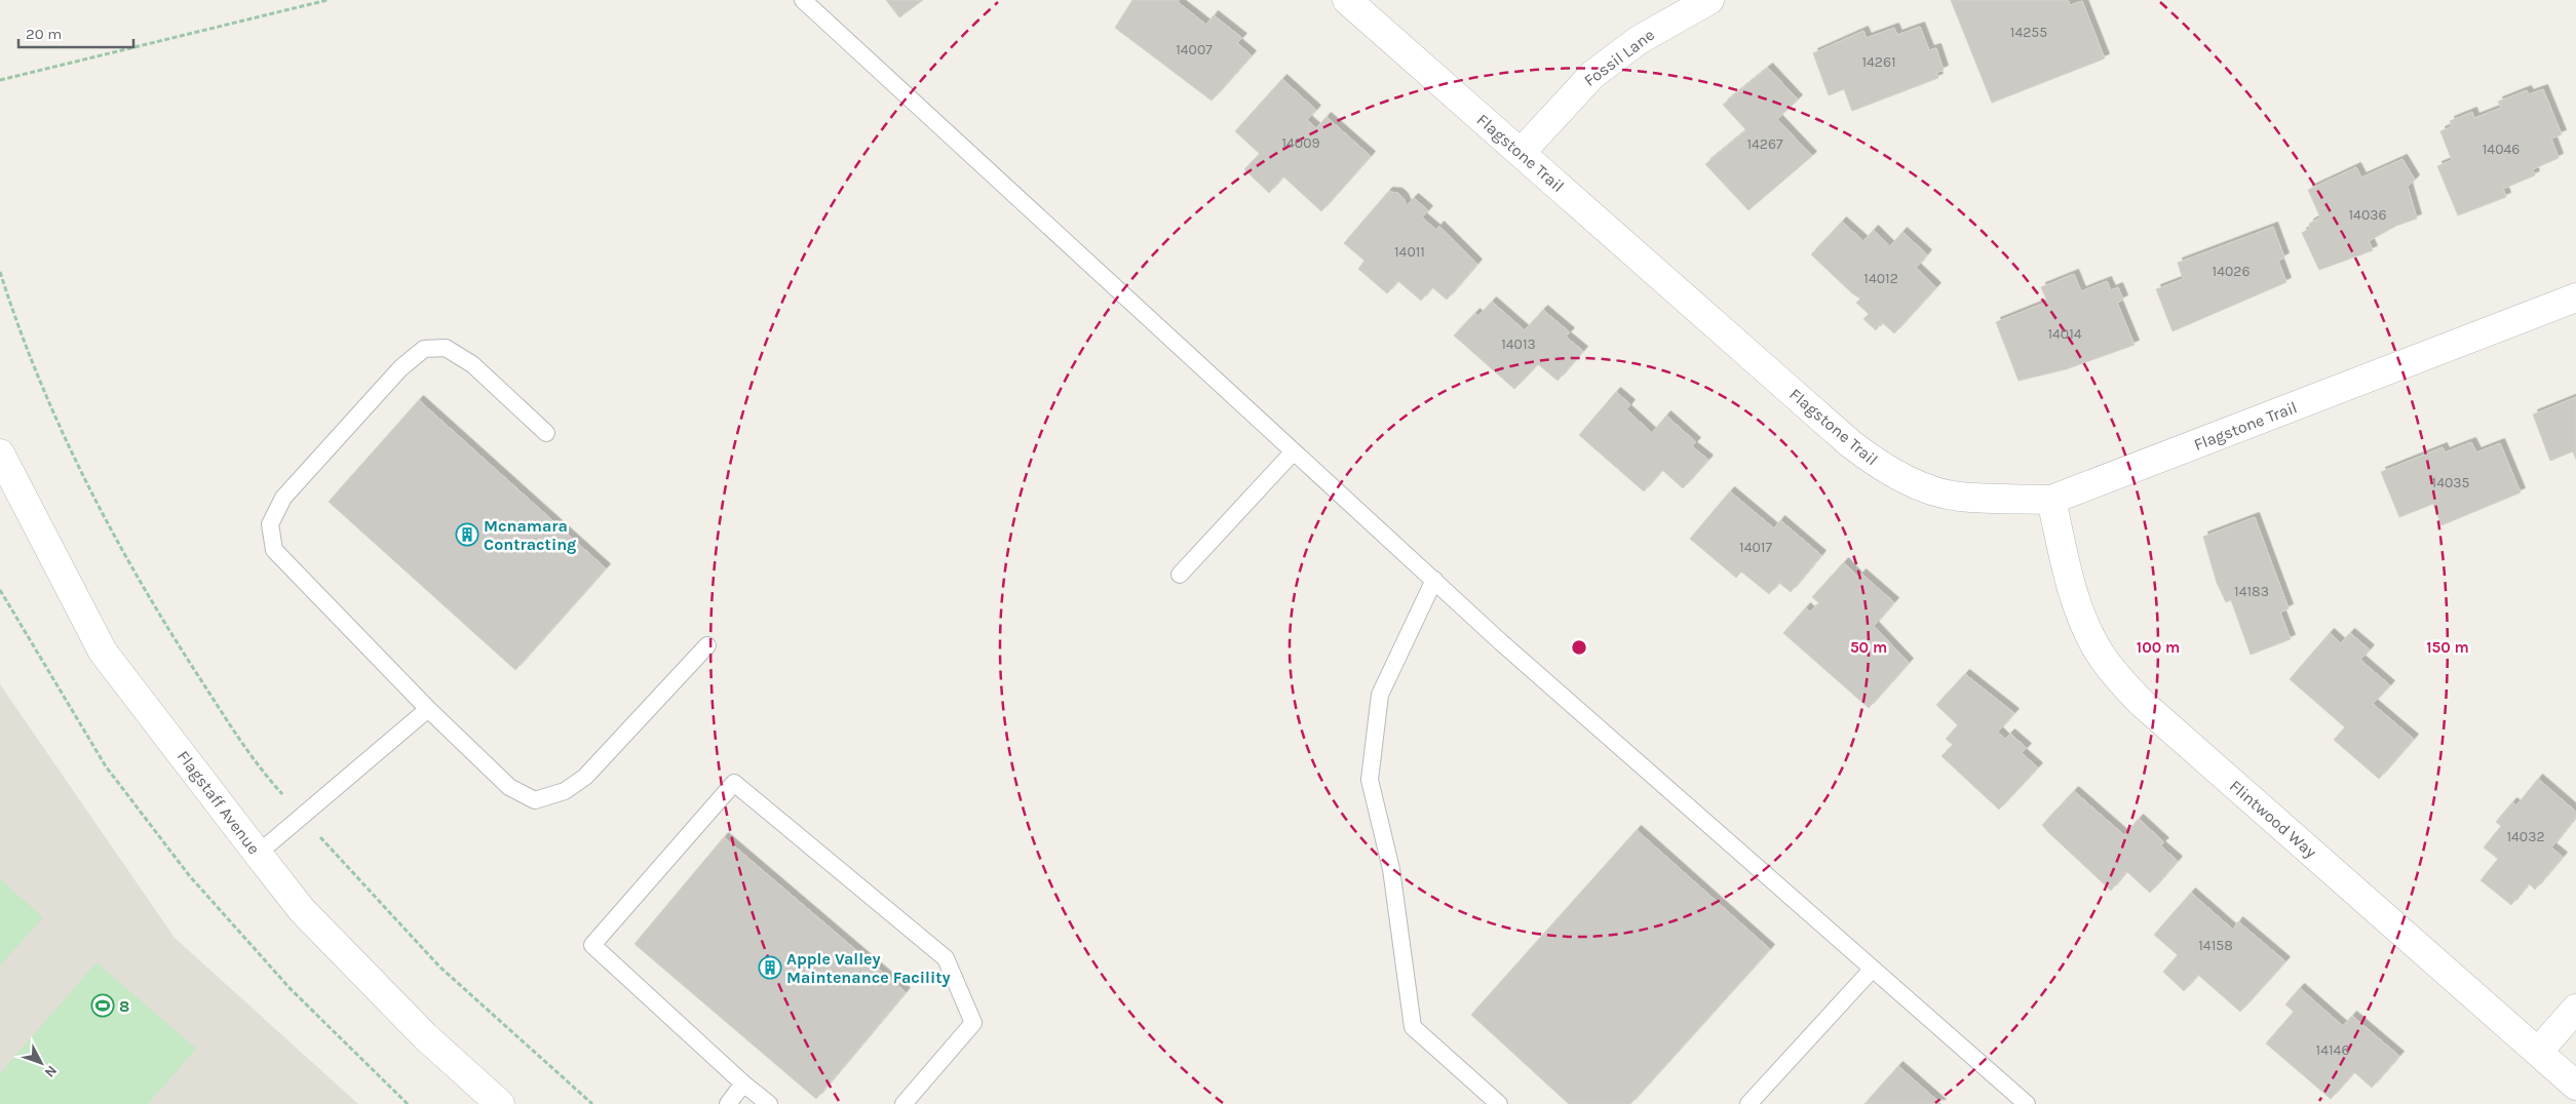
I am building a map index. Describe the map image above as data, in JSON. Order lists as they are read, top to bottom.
{
  "streets": {
    "street": [
      "Fossil Lane",
      "Flagstone Trail",
      "Flagstaff Avenue",
      "Flintwood Way"
    ]
  },
  "crossings": [
    ["Fossil Lane", "Flagstone Trail"],
    ["Flagstone Trail", "Flintwood Way"]
  ],
  "places": {
    "building": ["Mcnamara Contracting", "Apple Valley Maintenance Facility"],
    "sports": ["8"]
  },
  "house_numbers": [
    "14255",
    "14007",
    "14261",
    "14009",
    "14267",
    "14046",
    "14036",
    "14011",
    "14026",
    "14012",
    "14014",
    "14013",
    "14035",
    "14017",
    "14183",
    "14032",
    "14158",
    "14146"
  ],
  "scale_bar": "20 m",
  "north": "bottom right",
  "rings": ["50 m", "100 m", "150 m"]
}
